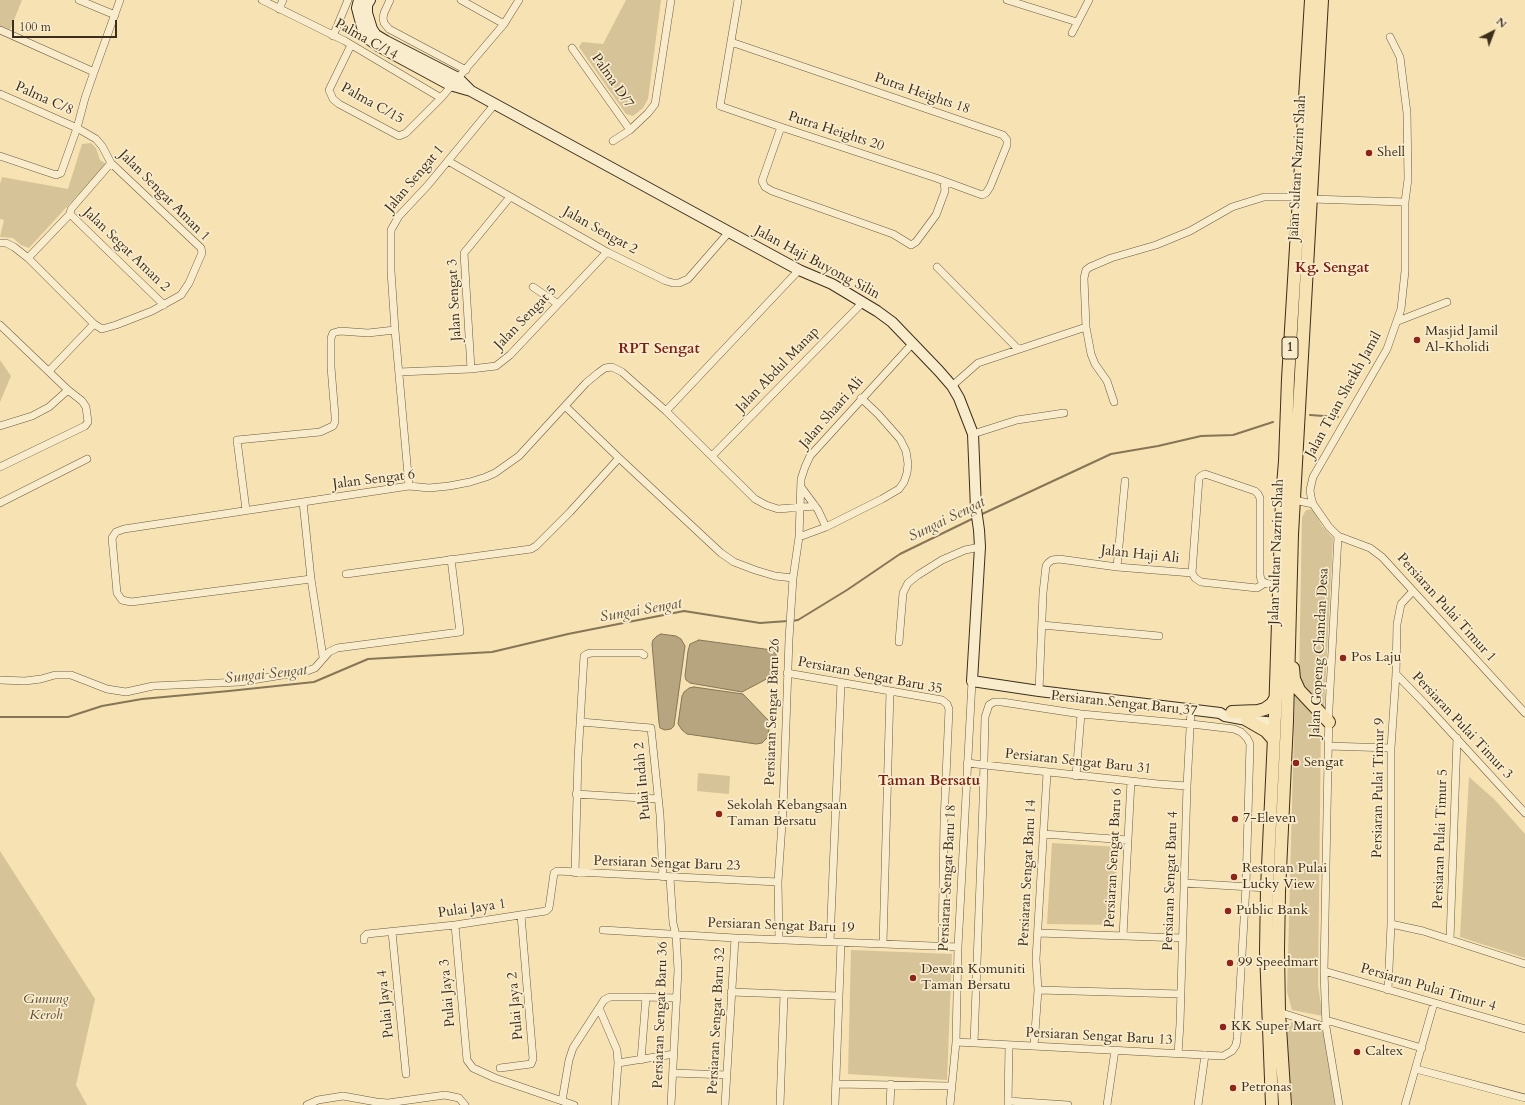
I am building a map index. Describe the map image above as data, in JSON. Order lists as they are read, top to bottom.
{
  "streets": {
    "highway": ["Jalan Sultan Nazrin Shah", "1"],
    "street": [
      "Palma C/14",
      "Palma D/7",
      "Putra Heights 18",
      "Palma C/8",
      "Palma C/15",
      "Putra Heights 20",
      "Jalan Sengat 1",
      "Jalan Sengat Aman 1",
      "Jalan Sengat 2",
      "Jalan Segat Aman 2",
      "Jalan Haji Buyong Silin",
      "Jalan Sengat 3",
      "Jalan Sengat 5",
      "Jalan Abdul Manap",
      "Jalan Tuan Sheikh Jamil",
      "Jalan Shaari Ali",
      "Jalan Sengat 6",
      "Jalan Haji Ali",
      "Persiaran Pulai Timur 1",
      "Jalan Gopeng Chandan Desa",
      "Persiaran Sengat Baru 35",
      "Persiaran Sengat Baru 37",
      "Persiaran Sengat Baru 26",
      "Persiaran Pulai Timur 3",
      "Persiaran Sengat Baru 31",
      "Pulai Indah 2",
      "Persiaran Pulai Timur 9",
      "Persiaran Pulai Timur 5",
      "Persiaran Sengat Baru 6",
      "Persiaran Sengat Baru 23",
      "Persiaran Sengat Baru 14",
      "Persiaran Sengat Baru 18",
      "Persiaran Sengat Baru 4",
      "Pulai Jaya 1",
      "Persiaran Sengat Baru 19",
      "Persiaran Pulai Timur 4",
      "Pulai Jaya 3",
      "Pulai Jaya 4",
      "Pulai Jaya 2",
      "Persiaran Sengat Baru 36",
      "Persiaran Sengat Baru 32",
      "Persiaran Sengat Baru 13"
    ]
  },
  "crossings": [
    ["Palma C/14", "Palma C/15"],
    ["Putra Heights 18", "Putra Heights 20"],
    ["Palma C/8", "Jalan Sengat Aman 1"],
    ["Jalan Sengat 1", "Jalan Sengat 2"],
    ["Jalan Sengat 1", "Jalan Haji Buyong Silin"],
    ["Jalan Sengat 1", "Jalan Sengat 5"],
    ["Jalan Sengat 1", "Jalan Sengat 6"],
    ["Jalan Sengat Aman 1", "Jalan Segat Aman 2"],
    ["Jalan Sengat 2", "Jalan Haji Buyong Silin"],
    ["Jalan Sengat 2", "Jalan Sengat 3"],
    ["Jalan Sengat 2", "Jalan Sengat 5"],
    ["Jalan Haji Buyong Silin", "Jalan Abdul Manap"],
    ["Jalan Haji Buyong Silin", "Jalan Shaari Ali"],
    ["Jalan Haji Buyong Silin", "Persiaran Sengat Baru 18"],
    ["Jalan Sengat 3", "Jalan Sengat 5"],
    ["Jalan Shaari Ali", "Persiaran Sengat Baru 26"],
    ["Persiaran Pulai Timur 1", "Jalan Gopeng Chandan Desa"],
    ["Persiaran Pulai Timur 1", "Persiaran Pulai Timur 9"],
    ["Jalan Gopeng Chandan Desa", "Persiaran Pulai Timur 4"],
    ["Persiaran Sengat Baru 35", "Persiaran Sengat Baru 26"],
    ["Persiaran Sengat Baru 35", "Persiaran Sengat Baru 19"],
    ["Persiaran Sengat Baru 37", "Persiaran Sengat Baru 31"],
    ["Persiaran Sengat Baru 37", "Persiaran Sengat Baru 4"],
    ["Persiaran Sengat Baru 37", "Persiaran Sengat Baru 13"],
    ["Persiaran Sengat Baru 26", "Persiaran Sengat Baru 23"],
    ["Persiaran Sengat Baru 26", "Persiaran Sengat Baru 19"],
    ["Persiaran Pulai Timur 3", "Persiaran Pulai Timur 9"],
    ["Persiaran Pulai Timur 3", "Persiaran Pulai Timur 5"],
    ["Persiaran Sengat Baru 31", "Persiaran Sengat Baru 6"],
    ["Persiaran Sengat Baru 31", "Persiaran Sengat Baru 14"],
    ["Persiaran Sengat Baru 31", "Persiaran Sengat Baru 18"],
    ["Persiaran Sengat Baru 31", "Persiaran Sengat Baru 4"],
    ["Pulai Indah 2", "Persiaran Sengat Baru 23"],
    ["Pulai Indah 2", "Persiaran Sengat Baru 36"],
    ["Persiaran Pulai Timur 9", "Persiaran Pulai Timur 4"],
    ["Persiaran Sengat Baru 23", "Pulai Jaya 1"],
    ["Persiaran Sengat Baru 23", "Persiaran Sengat Baru 36"],
    ["Persiaran Sengat Baru 14", "Persiaran Sengat Baru 13"],
    ["Persiaran Sengat Baru 18", "Persiaran Sengat Baru 19"],
    ["Persiaran Sengat Baru 18", "Persiaran Sengat Baru 13"],
    ["Persiaran Sengat Baru 4", "Persiaran Sengat Baru 13"],
    ["Pulai Jaya 1", "Pulai Jaya 3"],
    ["Pulai Jaya 1", "Pulai Jaya 4"],
    ["Pulai Jaya 1", "Pulai Jaya 2"],
    ["Persiaran Sengat Baru 19", "Persiaran Sengat Baru 36"],
    ["Persiaran Sengat Baru 19", "Persiaran Sengat Baru 32"]
  ],
  "districts": ["Kg. Sengat", "RPT Sengat", "Taman Bersatu"],
  "water": ["Sungai Sengat"],
  "parks": ["Gunung Keroh"],
  "places": [
    "Shell",
    "Masjid Jamil Al-Kholidi",
    "Pos Laju",
    "Sengat",
    "Sekolah Kebangsaan Taman Bersatu",
    "7-Eleven",
    "Restoran Pulai Lucky View",
    "Public Bank",
    "99 Speedmart",
    "Dewan Komuniti Taman Bersatu",
    "KK Super Mart",
    "Caltex",
    "Petronas"
  ],
  "scale_bar": "100 m",
  "north": "top right"
}
